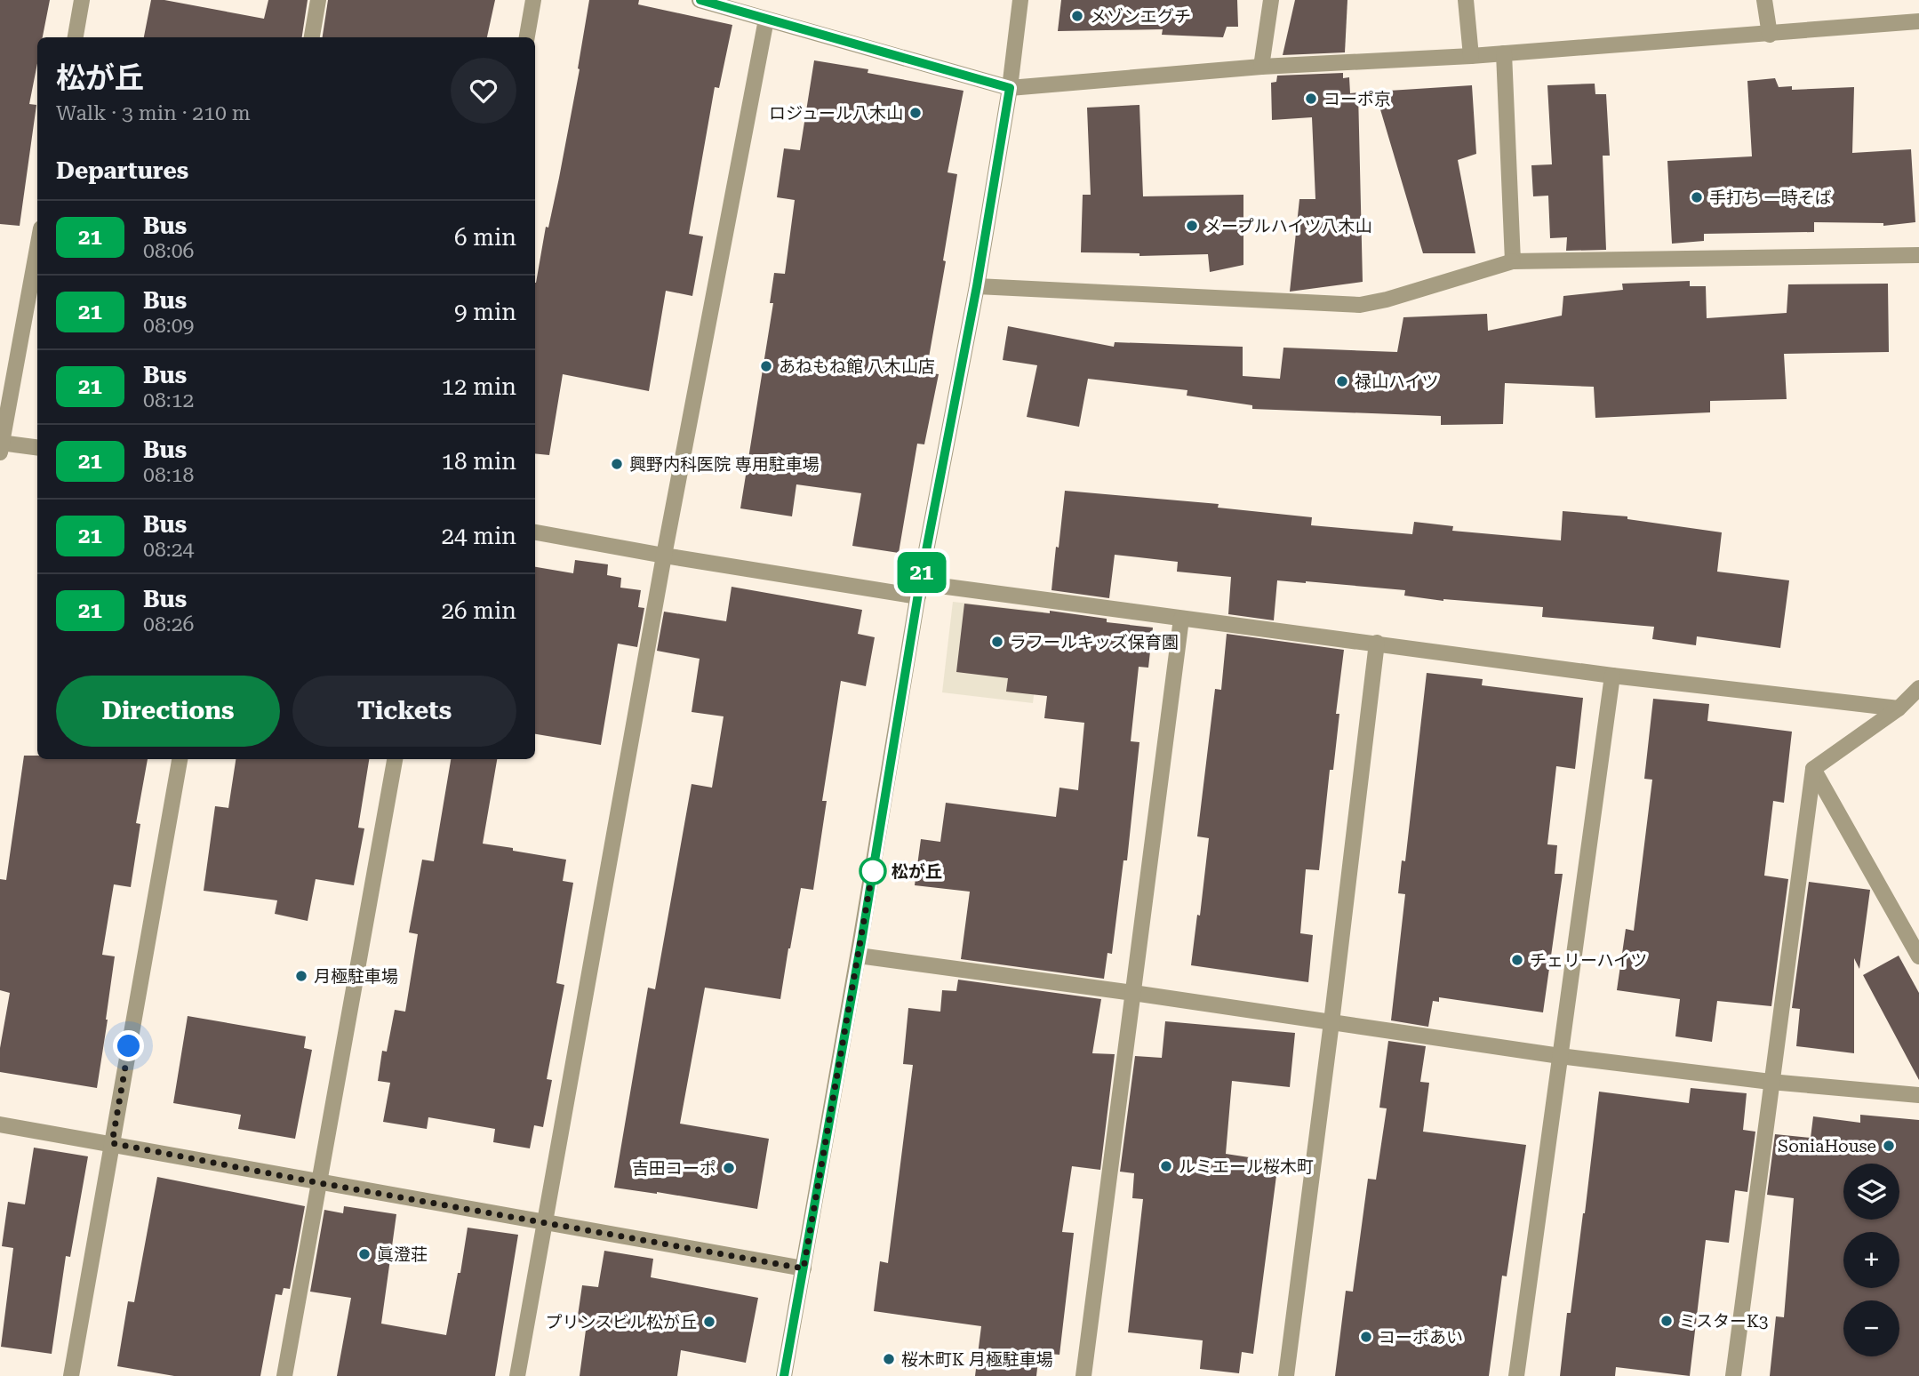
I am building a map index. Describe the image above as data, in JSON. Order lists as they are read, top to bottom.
{
  "places": [
    "メゾンエグチ",
    "コーポ京",
    "ロジュール八木山",
    "手打ち 一時そば",
    "メープルハイツ八木山",
    "あねもね館 八木山店",
    "禄山ハイツ",
    "興野内科医院 専用駐車場",
    "ラフールキッズ保育園",
    "松が丘",
    "チェリーハイツ",
    "月極駐車場",
    "SoniaHouse",
    "ルミエール桜木町",
    "吉田コーポ",
    "眞澄荘",
    "ミスターK3",
    "プリンスビル松が丘",
    "コーポあい",
    "桜木町K 月極駐車場"
  ],
  "lines": ["bus line 21"],
  "page": {
    "on_map": "21",
    "heading": [
      ["松が丘", "Walk · 3 min · 210 m"],
      "Departures"
    ],
    "list": [
      {
        "mark": "21",
        "name": "Bus",
        "note": "08:06",
        "value": "6 min"
      },
      {
        "mark": "21",
        "name": "Bus",
        "note": "08:09",
        "value": "9 min"
      },
      {
        "mark": "21",
        "name": "Bus",
        "note": "08:12",
        "value": "12 min"
      },
      {
        "mark": "21",
        "name": "Bus",
        "note": "08:18",
        "value": "18 min"
      },
      {
        "mark": "21",
        "name": "Bus",
        "note": "08:24",
        "value": "24 min"
      },
      {
        "mark": "21",
        "name": "Bus",
        "note": "08:26",
        "value": "26 min"
      }
    ],
    "buttons": ["Directions", "Tickets"],
    "map_buttons": ["+", "−"]
  }
}
